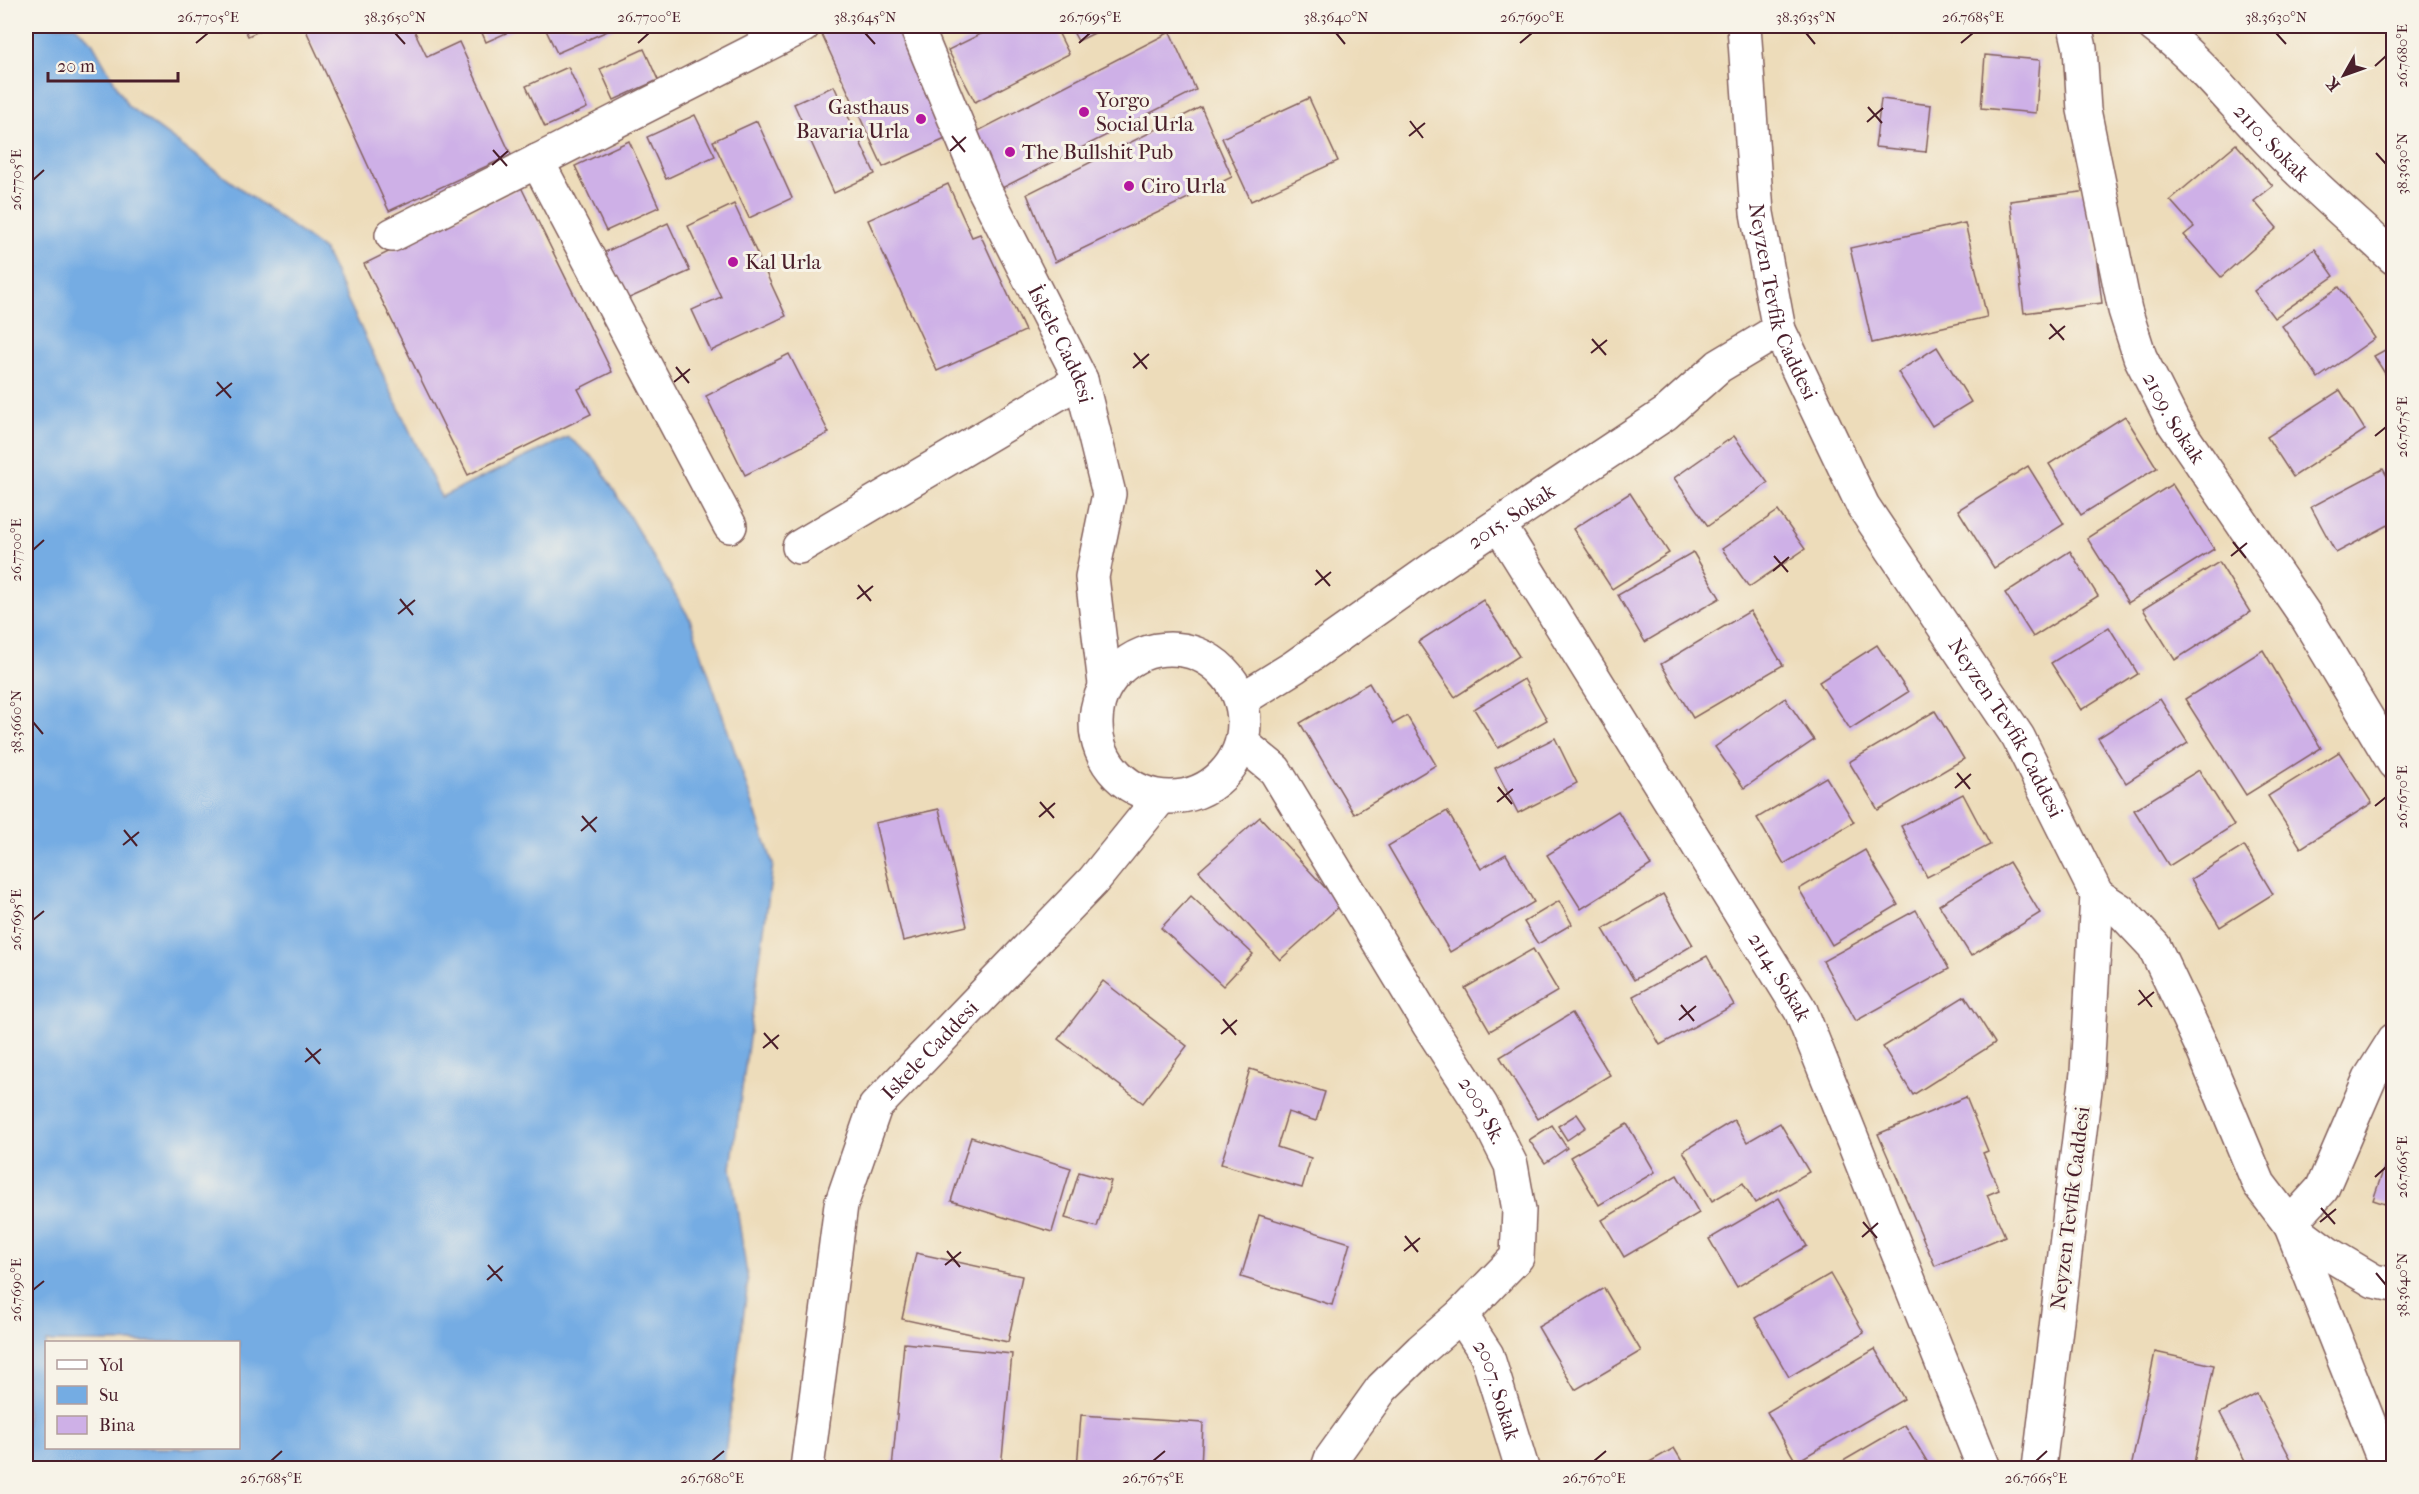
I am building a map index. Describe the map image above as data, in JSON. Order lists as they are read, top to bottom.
{
  "streets": {
    "street": [
      "2110. Sokak",
      "Neyzen Tevfik Caddesi",
      "İskele Caddesi",
      "2109. Sokak",
      "2015. Sokak",
      "2114. Sokak",
      "Iskele Caddesi",
      "2005 Sk.",
      "2007. Sokak"
    ]
  },
  "crossings": [
    ["Neyzen Tevfik Caddesi", "2015. Sokak"],
    ["İskele Caddesi", "2015. Sokak"],
    ["İskele Caddesi", "Iskele Caddesi"],
    ["İskele Caddesi", "2005 Sk."],
    ["2015. Sokak", "2114. Sokak"],
    ["2015. Sokak", "Iskele Caddesi"],
    ["2015. Sokak", "2005 Sk."],
    ["Iskele Caddesi", "2005 Sk."],
    ["2005 Sk.", "2007. Sokak"]
  ],
  "places": [
    "Yorgo Social Urla",
    "Gasthaus Bavaria Urla",
    "The Bullshit Pub",
    "Ciro Urla",
    "Kal Urla"
  ],
  "legend": ["Yol", "Su", "Bina"],
  "scale_bar": "20 m",
  "north": "bottom left",
  "coordinates": [
    "26.7705°E",
    "38.3650°N",
    "26.7700°E",
    "38.3645°N",
    "26.7695°E",
    "38.3640°N",
    "26.7690°E",
    "38.3635°N",
    "26.7685°E",
    "38.3630°N",
    "26.7680°E",
    "26.7675°E",
    "38.3660°N",
    "26.7670°E",
    "26.7665°E"
  ]
}
